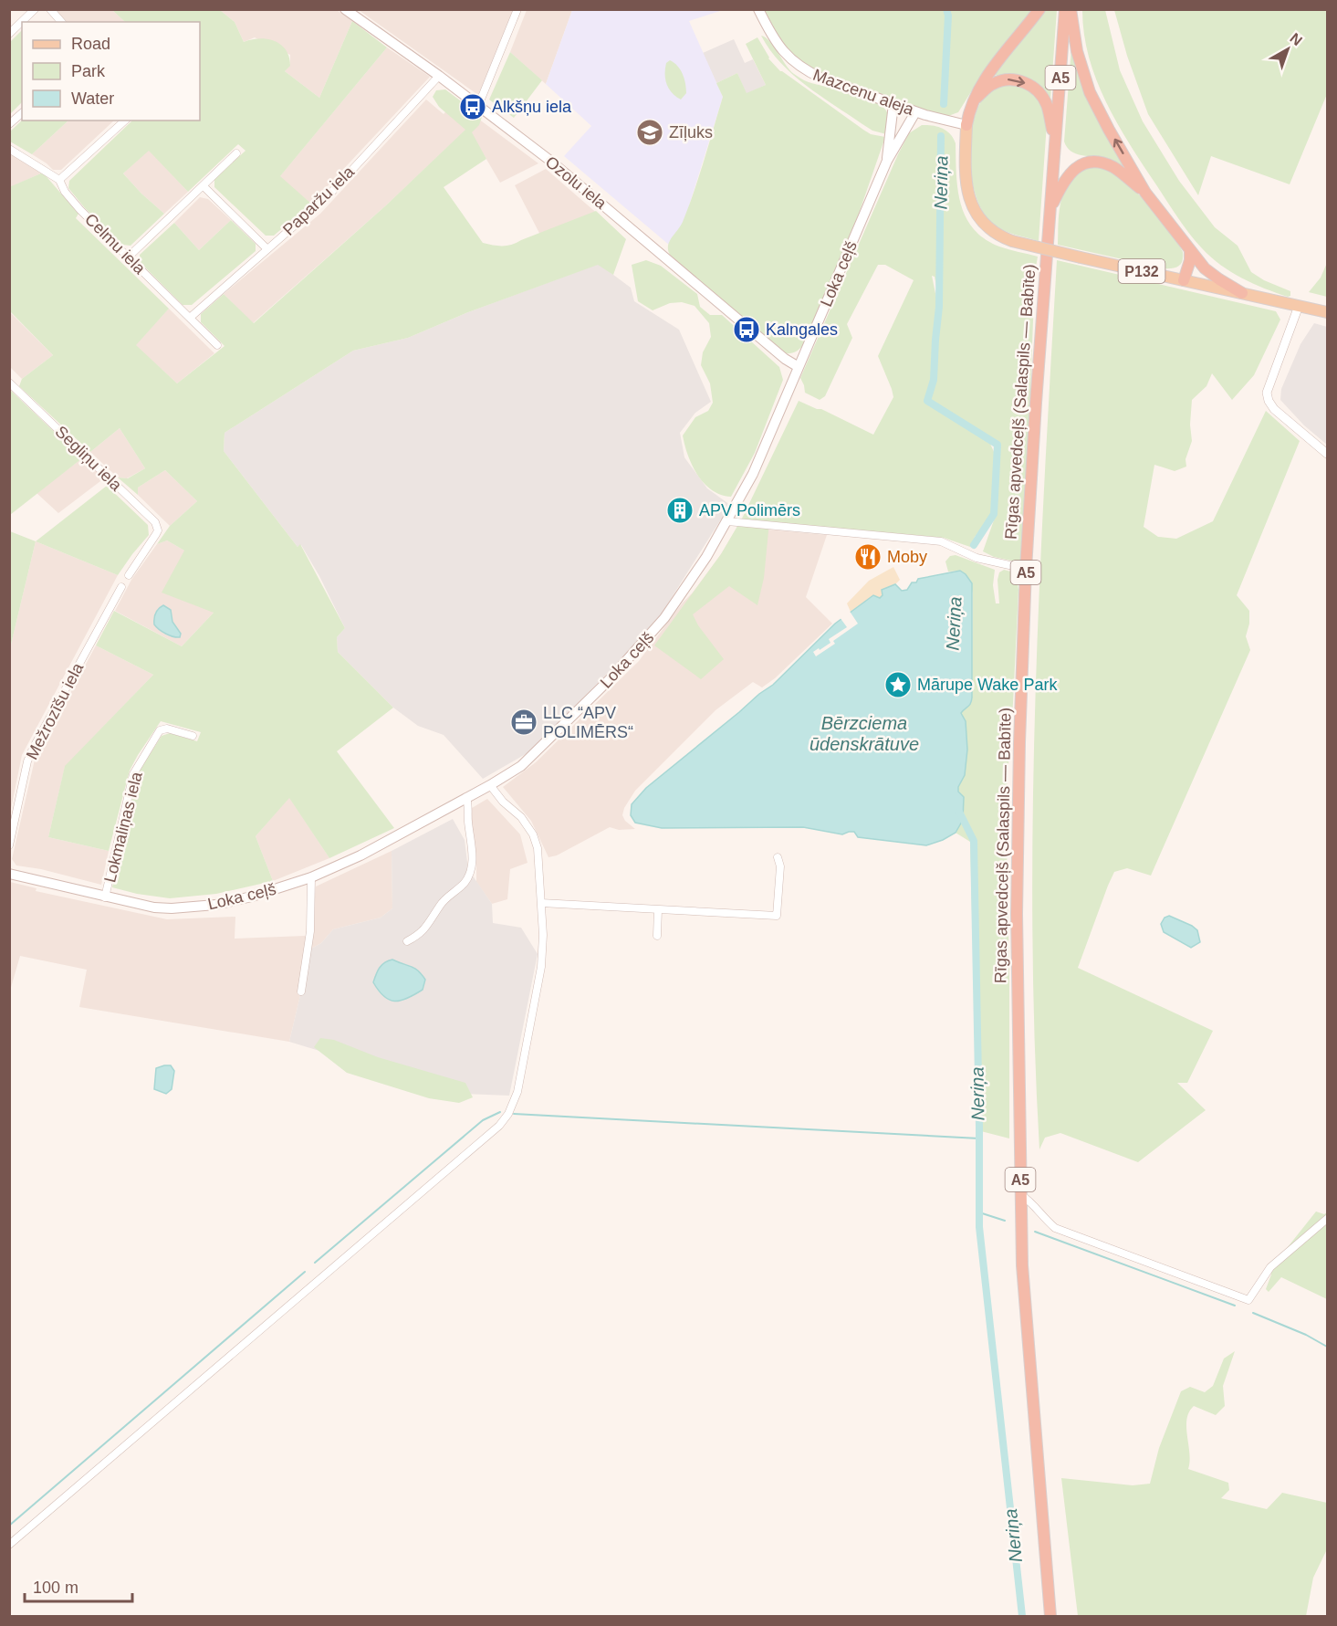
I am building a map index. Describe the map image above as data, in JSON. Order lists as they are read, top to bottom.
{
  "streets": {
    "highway": ["A5", "Rīgas apvedceļš (Salaspils — Babīte)"],
    "main road": [
      "Mazcenu aleja",
      "Ozolu iela",
      "P132",
      "Loka ceļš"
    ],
    "street": [
      "Paparžu iela",
      "Celmu iela",
      "Segliņu iela",
      "Mežrozīšu iela",
      "Lokmaliņas iela"
    ]
  },
  "crossings": [
    ["Mazcenu aleja", "P132"],
    ["Mazcenu aleja", "Loka ceļš"],
    ["Ozolu iela", "Paparžu iela"],
    ["Ozolu iela", "Loka ceļš"],
    ["Paparžu iela", "Celmu iela"],
    ["Loka ceļš", "Lokmaliņas iela"]
  ],
  "water": ["Neriņa", "Bērzciema ūdenskrātuve"],
  "places": {
    "bus stop": ["Alkšņu iela", "Kalngales"],
    "school or university": ["Zīļuks"],
    "building": ["APV Polimērs"],
    "restaurant": ["Moby"],
    "place": ["Mārupe Wake Park"],
    "office": ["LLC “APV POLIMĒRS“"]
  },
  "legend": ["Road", "Park", "Water"],
  "scale_bar": "100 m",
  "north": "top right"
}
